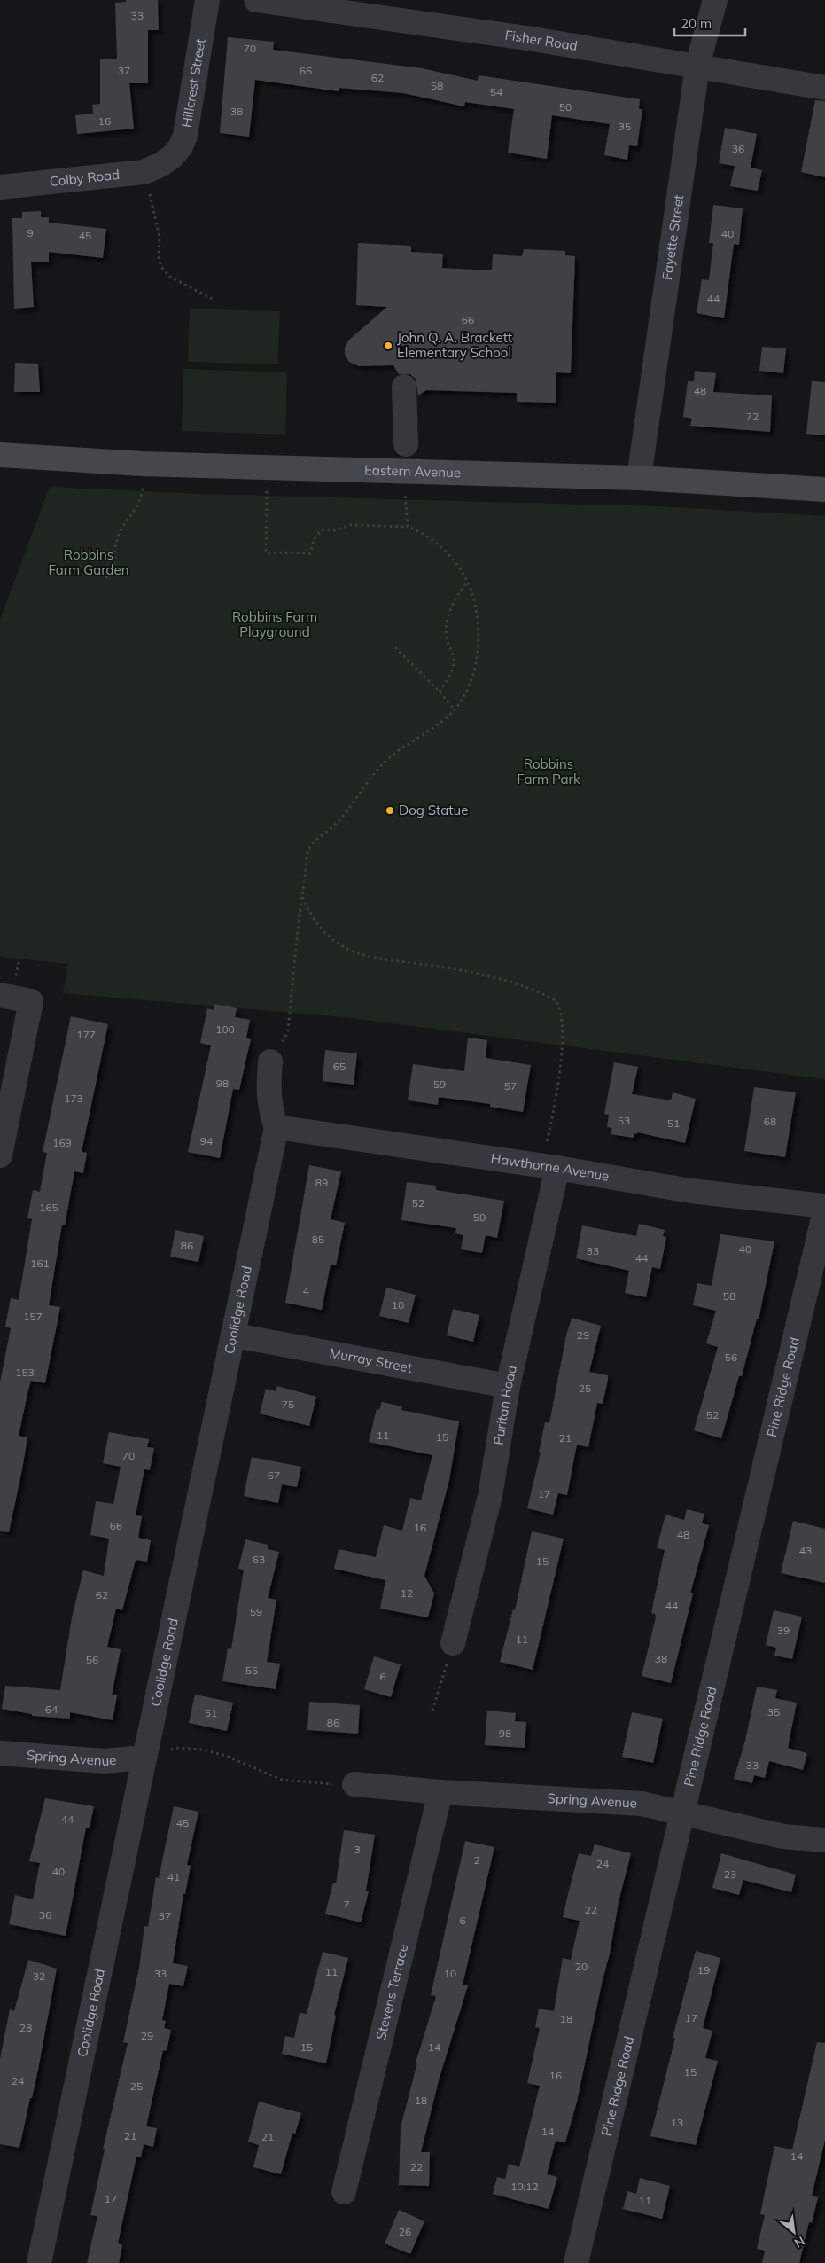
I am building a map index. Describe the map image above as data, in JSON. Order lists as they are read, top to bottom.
{
  "streets": {
    "street": [
      "Fisher Road",
      "Hillcrest Street",
      "Colby Road",
      "Fayette Street",
      "Eastern Avenue",
      "Hawthorne Avenue",
      "Coolidge Road",
      "Murray Street",
      "Pine Ridge Road",
      "Puritan Road",
      "Spring Avenue",
      "Stevens Terrace"
    ]
  },
  "crossings": [
    ["Fisher Road", "Fayette Street"],
    ["Hillcrest Street", "Colby Road"],
    ["Fayette Street", "Eastern Avenue"],
    ["Hawthorne Avenue", "Coolidge Road"],
    ["Hawthorne Avenue", "Puritan Road"],
    ["Coolidge Road", "Murray Street"],
    ["Coolidge Road", "Spring Avenue"],
    ["Murray Street", "Puritan Road"],
    ["Pine Ridge Road", "Spring Avenue"],
    ["Spring Avenue", "Stevens Terrace"]
  ],
  "parks": ["Robbins Farm Garden", "Robbins Farm Playground", "Robbins Farm Park"],
  "places": ["John Q. A. Brackett Elementary School", "Dog Statue"],
  "house_numbers": [
    "33",
    "70",
    "37",
    "66",
    "62",
    "58",
    "54",
    "50",
    "38",
    "16",
    "35",
    "36",
    "9",
    "40",
    "45",
    "44",
    "66",
    "48",
    "72",
    "100",
    "177",
    "65",
    "98",
    "59",
    "57",
    "173",
    "53",
    "68",
    "51",
    "94",
    "169",
    "89",
    "52",
    "165",
    "50",
    "85",
    "86",
    "40",
    "33",
    "44",
    "161",
    "4",
    "58",
    "10",
    "157",
    "29",
    "56",
    "153",
    "25",
    "75",
    "52",
    "11",
    "15",
    "21",
    "70",
    "67",
    "17",
    "66",
    "16",
    "48",
    "43",
    "63",
    "15",
    "12",
    "62",
    "44",
    "59",
    "39",
    "11",
    "38",
    "56",
    "55",
    "6",
    "64",
    "35",
    "51",
    "86",
    "98",
    "33",
    "44",
    "45",
    "3",
    "2",
    "24",
    "40",
    "23",
    "41",
    "7",
    "22",
    "36",
    "37",
    "6",
    "20",
    "19",
    "11",
    "33",
    "10",
    "32",
    "17",
    "18",
    "28",
    "29",
    "15",
    "14",
    "15",
    "16",
    "24",
    "25",
    "18",
    "13",
    "14",
    "21",
    "21",
    "14",
    "22",
    "10;12",
    "17",
    "11",
    "26"
  ],
  "scale_bar": "20 m",
  "north": "bottom right"
}
